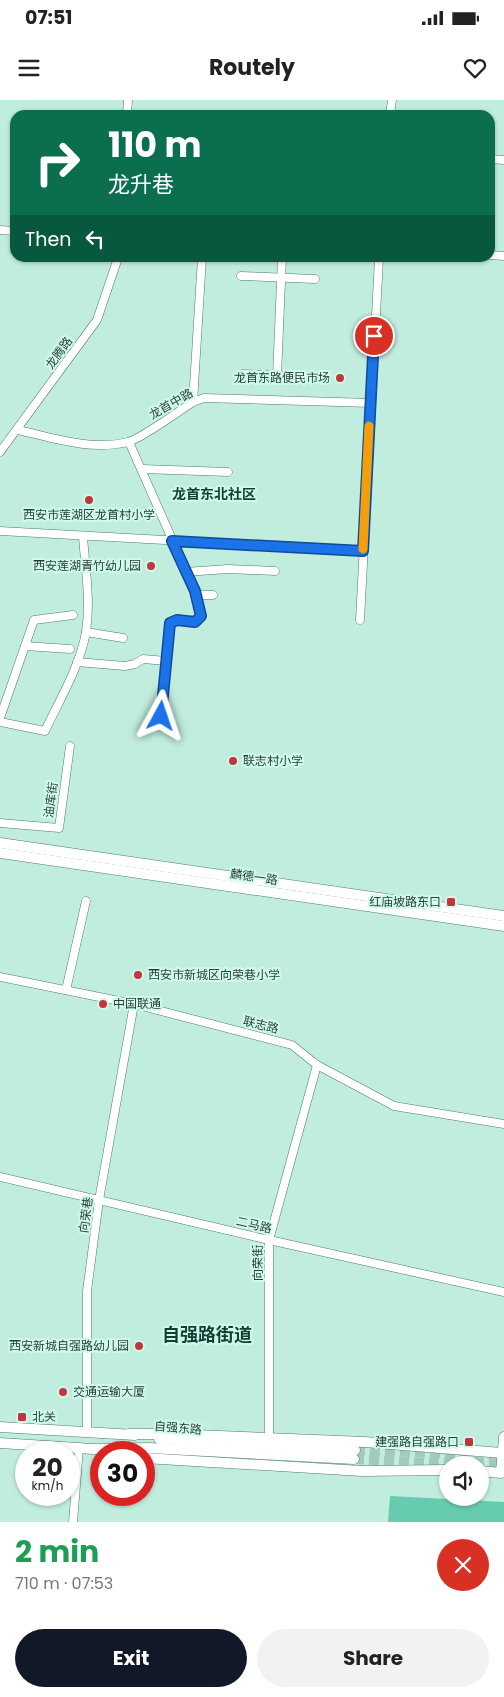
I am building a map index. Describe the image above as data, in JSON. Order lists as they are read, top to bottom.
{
  "streets": {
    "main road": ["麟德一路", "自强东路"],
    "street": [
      "龙腾路",
      "龙首中路",
      "油库街",
      "联志路",
      "向荣巷",
      "二马路",
      "向荣街"
    ]
  },
  "crossings": [
    ["龙腾路", "龙首中路"],
    ["联志路", "向荣巷"],
    ["联志路", "向荣街"],
    ["向荣巷", "二马路"],
    ["向荣巷", "自强东路"],
    ["二马路", "向荣街"]
  ],
  "districts": ["龙首东北社区", "自强路街道"],
  "places": {
    "other": [
      "龙首东路便民市场",
      "西安市莲湖区龙首村小学",
      "西安莲湖青竹幼儿园",
      "联志村小学",
      "西安市新城区向荣巷小学",
      "中国联通",
      "西安新城自强路幼儿园",
      "交通运输大厦"
    ],
    "transit": ["红庙坡路东口", "北关", "建强路自强路口"]
  },
  "page": {
    "status": "07:51",
    "header": "Routely",
    "turn": ["110 m", "龙升巷"],
    "then": "Then",
    "speed": "20 km/h",
    "limit": "30",
    "heading": ["2 min", "710 m · 07:53"],
    "buttons": ["Exit", "Share"]
  }
}
